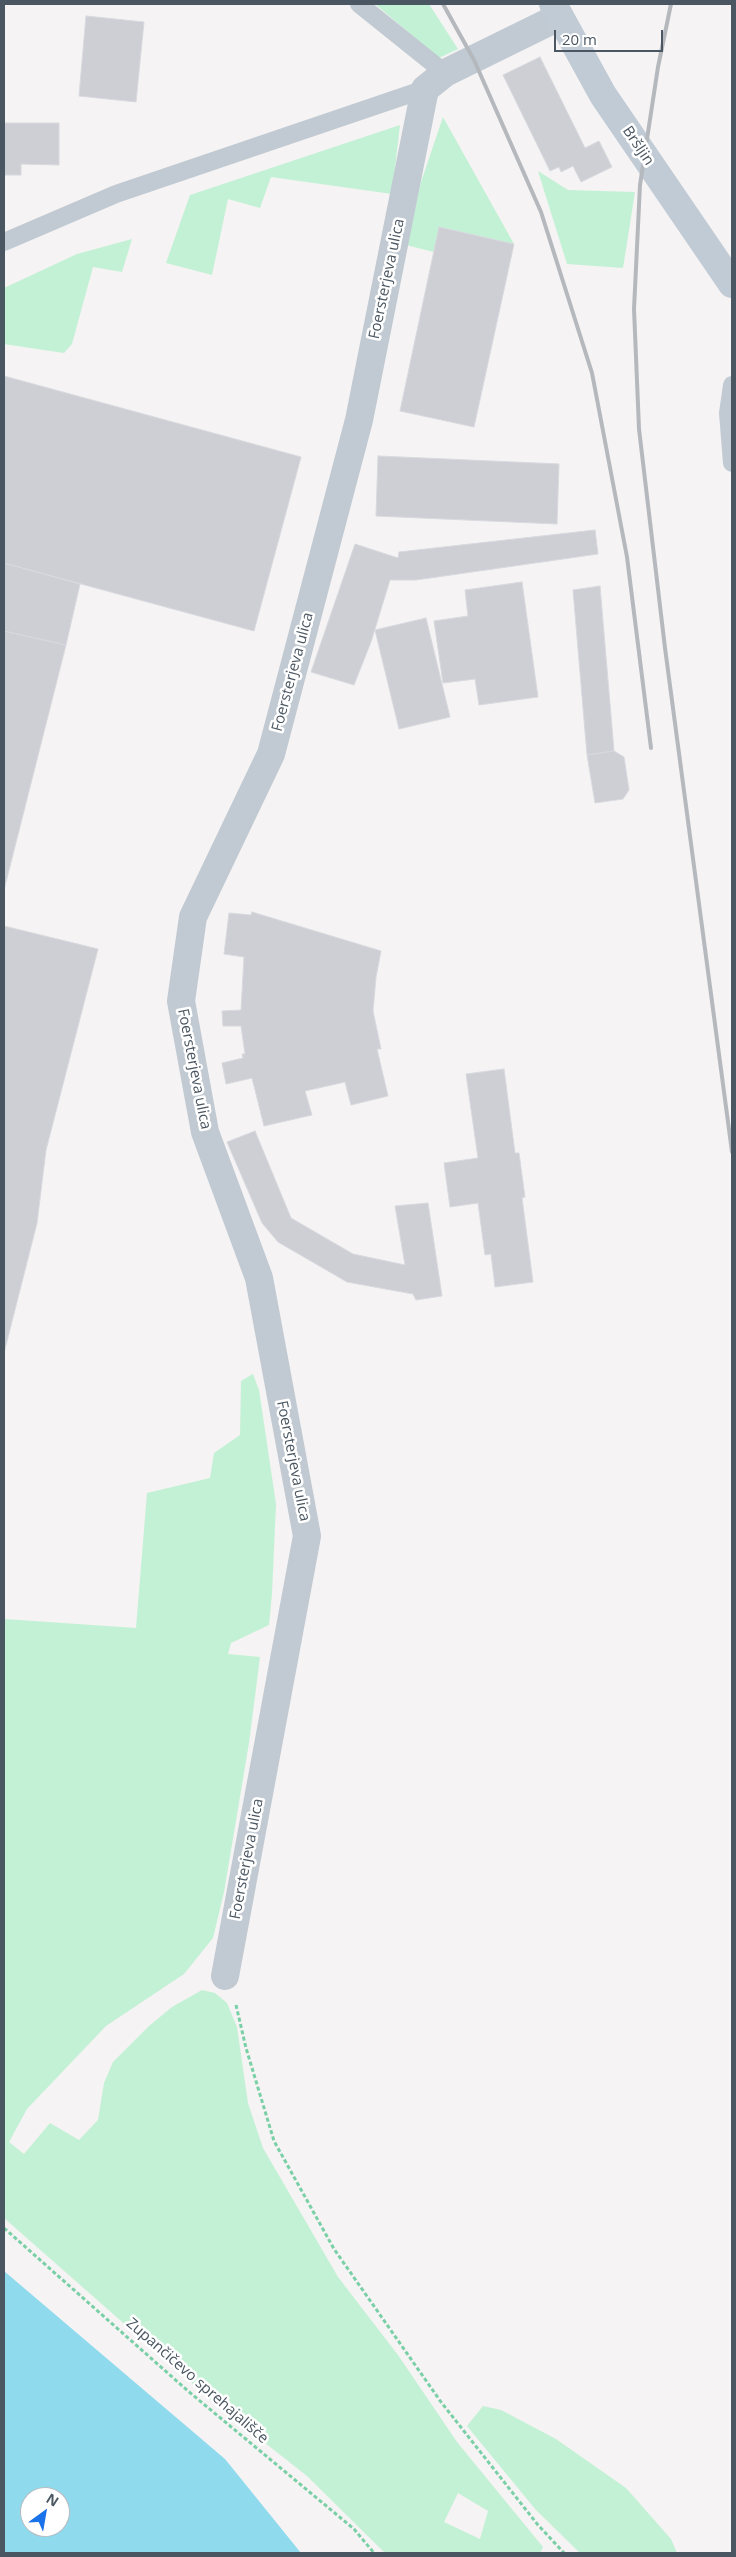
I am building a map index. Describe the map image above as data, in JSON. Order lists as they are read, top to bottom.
{
  "streets": {
    "street": ["Bršljin", "Foersterjeva ulica"],
    "path": ["Zupančičevo sprehajališče"]
  },
  "scale_bar": "20 m",
  "north": "top right"
}
